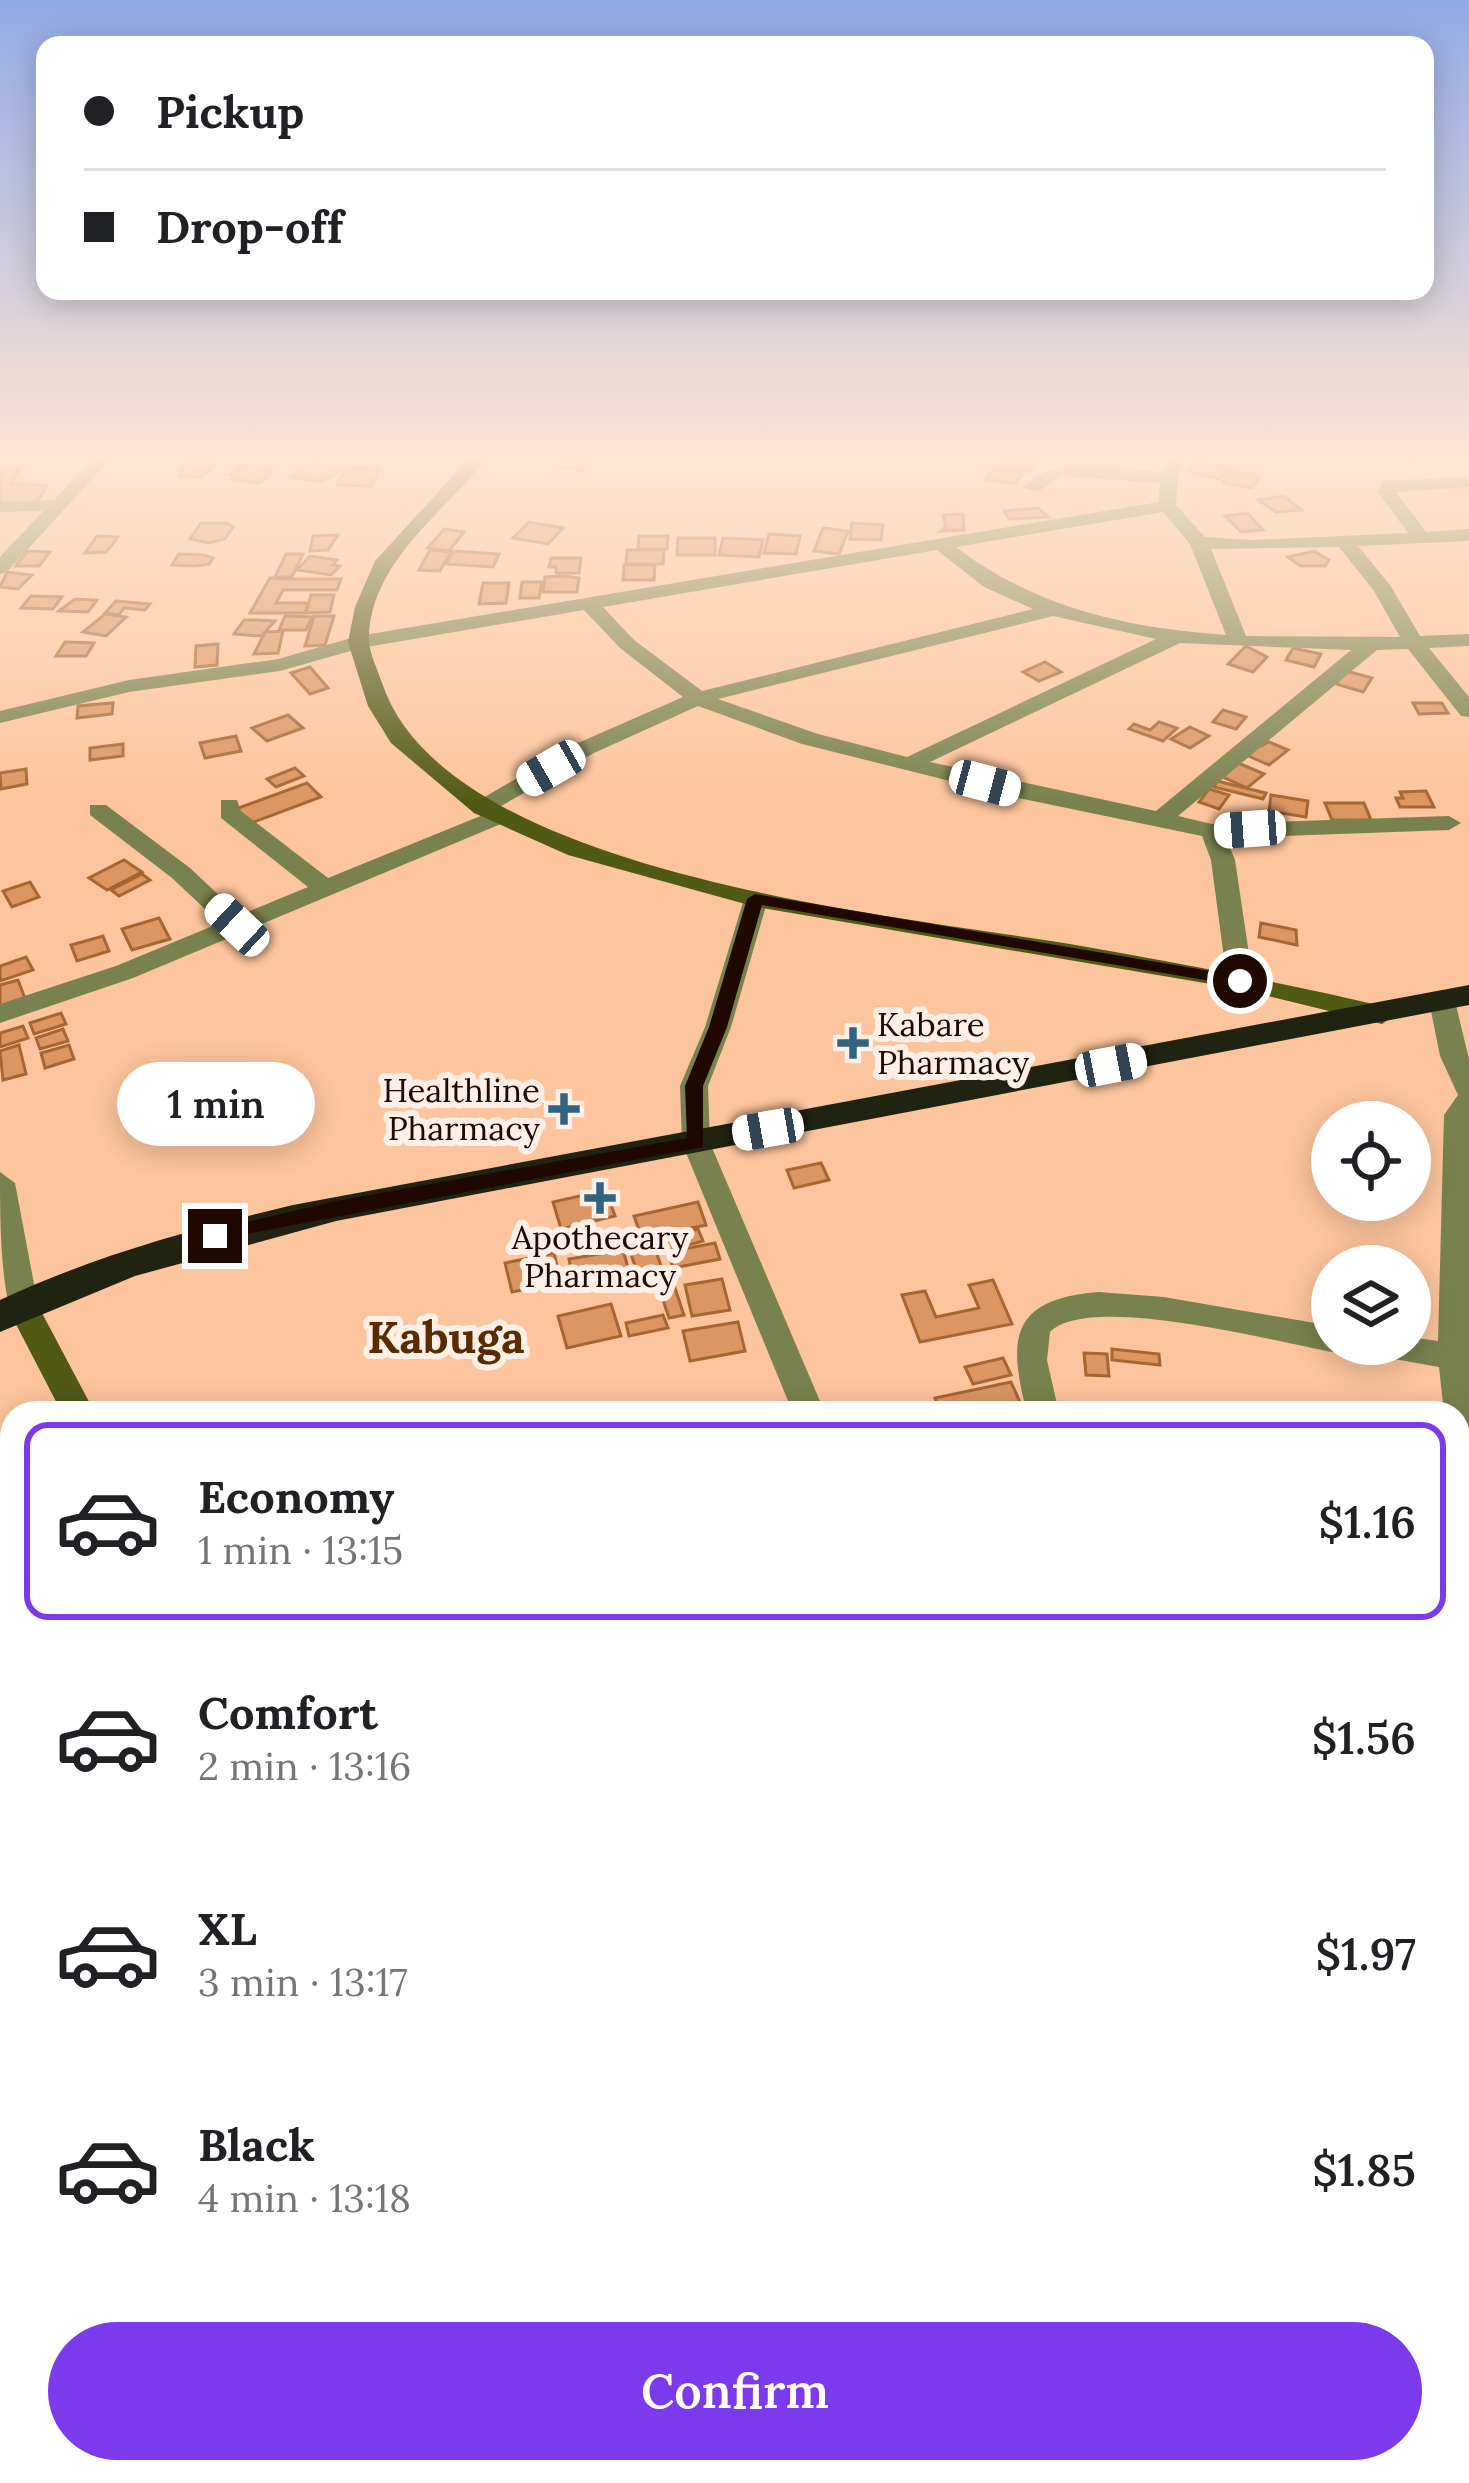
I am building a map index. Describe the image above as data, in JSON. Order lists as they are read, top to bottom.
{
  "districts": ["Kabuga"],
  "places": {
    "health": ["Kabare Pharmacy", "Healthline Pharmacy", "Apothecary Pharmacy"]
  },
  "page": {
    "banner": ["Pickup", "Drop-off"],
    "bubble": "1 min",
    "list": [
      {
        "name": "Economy",
        "note": "1 min · 13:15",
        "value": "$1.16"
      },
      {
        "name": "Comfort",
        "note": "2 min · 13:16",
        "value": "$1.56"
      },
      {
        "name": "XL",
        "note": "3 min · 13:17",
        "value": "$1.97"
      },
      {
        "name": "Black",
        "note": "4 min · 13:18",
        "value": "$1.85"
      }
    ],
    "buttons": "Confirm"
  }
}
